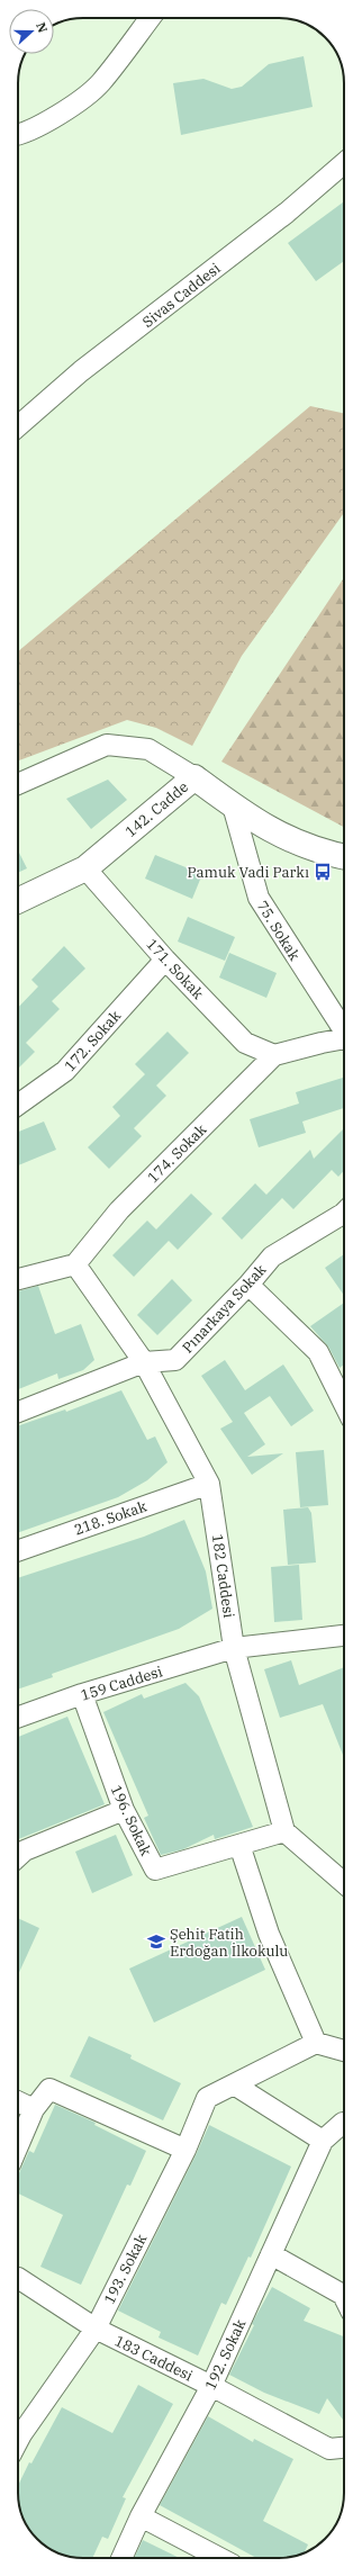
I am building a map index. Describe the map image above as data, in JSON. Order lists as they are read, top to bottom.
{
  "streets": {
    "street": [
      "Sivas Caddesi",
      "142. Cadde",
      "75. Sokak",
      "171. Sokak",
      "172. Sokak",
      "174. Sokak",
      "Pınarkaya Sokak",
      "218. Sokak",
      "182 Caddesi",
      "159 Caddesi",
      "196. Sokak",
      "193. Sokak",
      "192. Sokak",
      "183 Caddesi"
    ]
  },
  "crossings": [
    ["142. Cadde", "75. Sokak"],
    ["142. Cadde", "171. Sokak"],
    ["171. Sokak", "172. Sokak"],
    ["171. Sokak", "174. Sokak"],
    ["174. Sokak", "182 Caddesi"],
    ["Pınarkaya Sokak", "182 Caddesi"],
    ["218. Sokak", "182 Caddesi"],
    ["182 Caddesi", "159 Caddesi"],
    ["182 Caddesi", "196. Sokak"],
    ["159 Caddesi", "196. Sokak"],
    ["193. Sokak", "183 Caddesi"],
    ["192. Sokak", "183 Caddesi"]
  ],
  "places": {
    "bus stop": ["Pamuk Vadi Parkı"],
    "school or university": ["Şehit Fatih Erdoğan İlkokulu"]
  },
  "north": "right"
}
